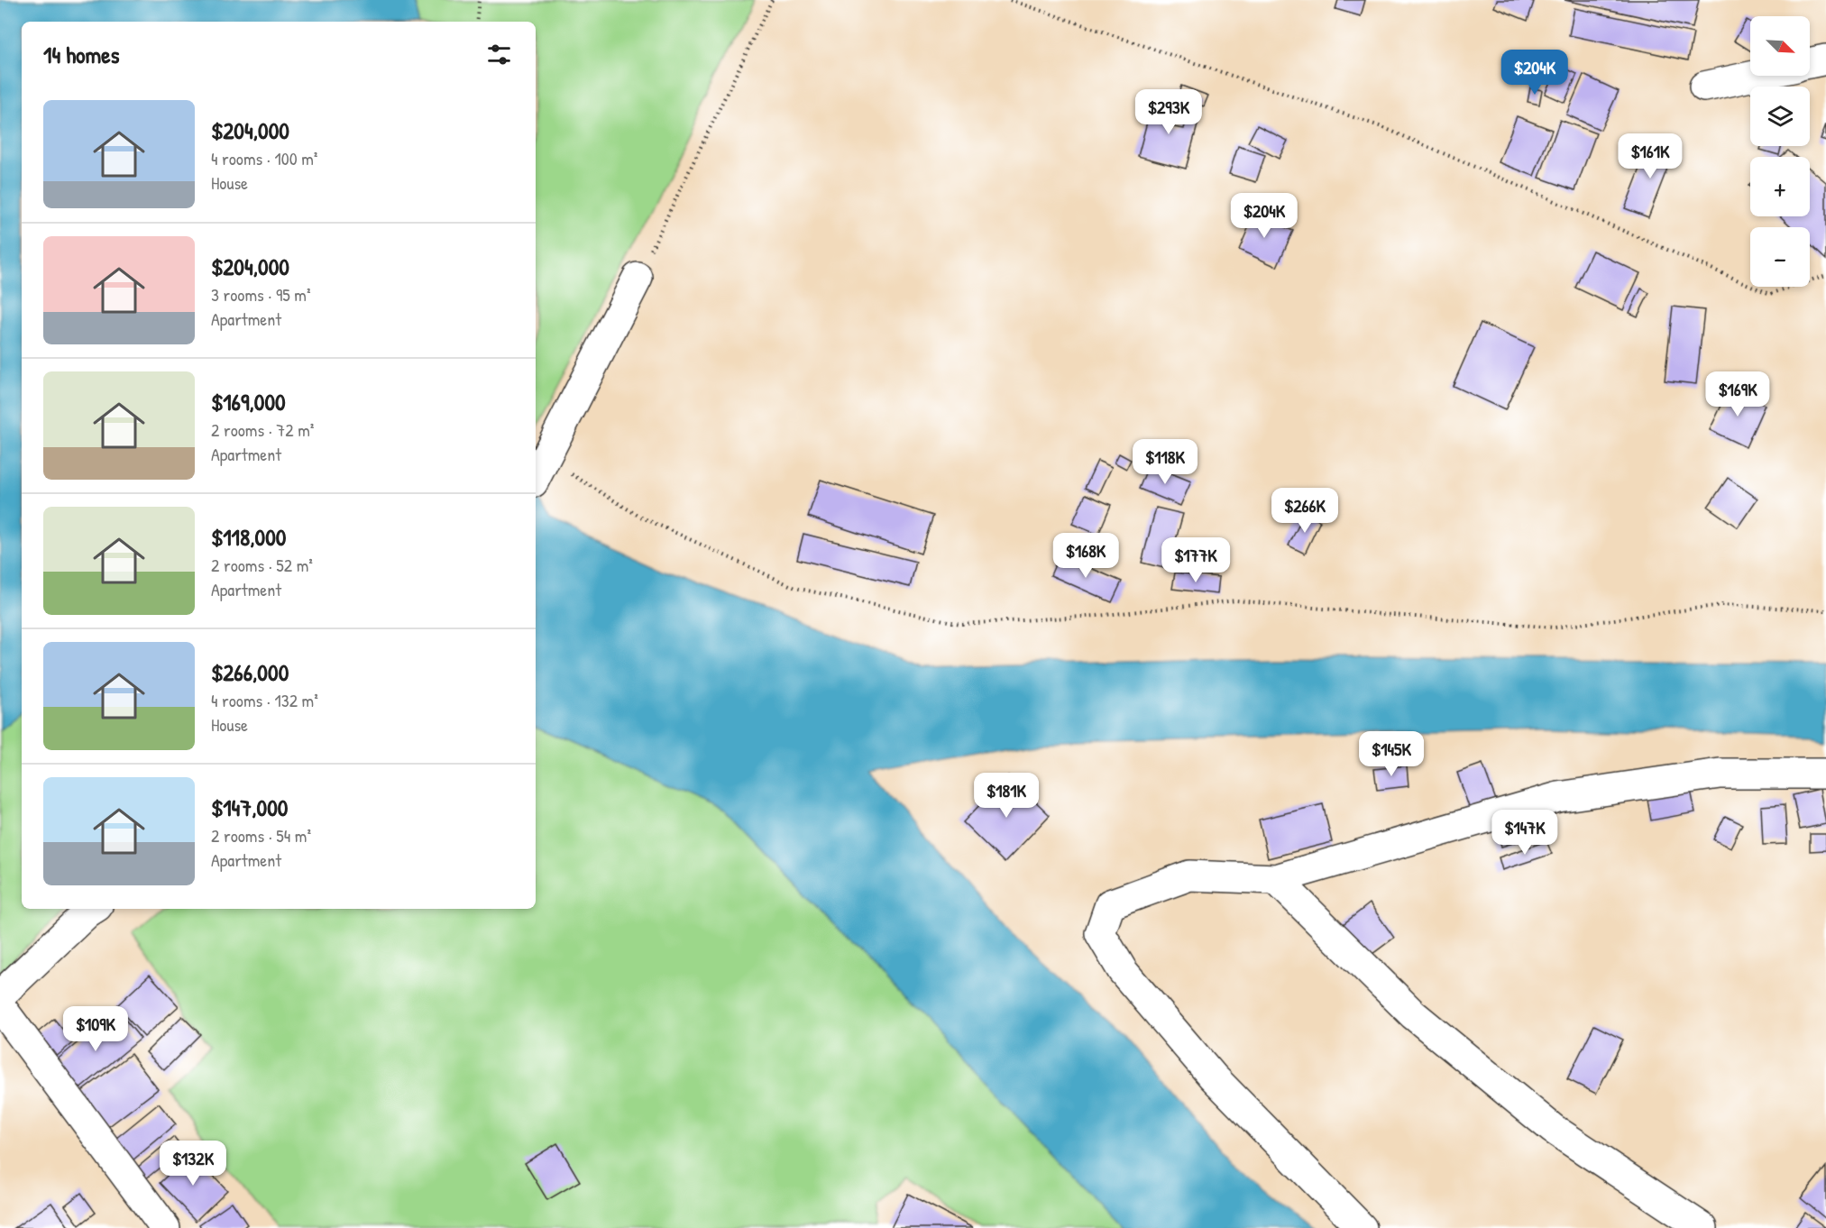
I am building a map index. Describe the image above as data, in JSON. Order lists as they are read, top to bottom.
{
  "north": "bottom right",
  "page": {
    "map_buttons": ["+", "−"],
    "heading": "14 homes",
    "price": [
      "$204K",
      "$293K",
      "$161K",
      "$204K",
      "$169K",
      "$118K",
      "$266K",
      "$168K",
      "$177K",
      "$145K",
      "$181K",
      "$147K",
      "$109K",
      "$132K"
    ],
    "list": [
      {
        "name": "$204,000",
        "note": "4 rooms · 100 m² · House"
      },
      {
        "name": "$204,000",
        "note": "3 rooms · 95 m² · Apartment"
      },
      {
        "name": "$169,000",
        "note": "2 rooms · 72 m² · Apartment"
      },
      {
        "name": "$118,000",
        "note": "2 rooms · 52 m² · Apartment"
      },
      {
        "name": "$266,000",
        "note": "4 rooms · 132 m² · House"
      },
      {
        "name": "$147,000",
        "note": "2 rooms · 54 m² · Apartment"
      }
    ]
  }
}
